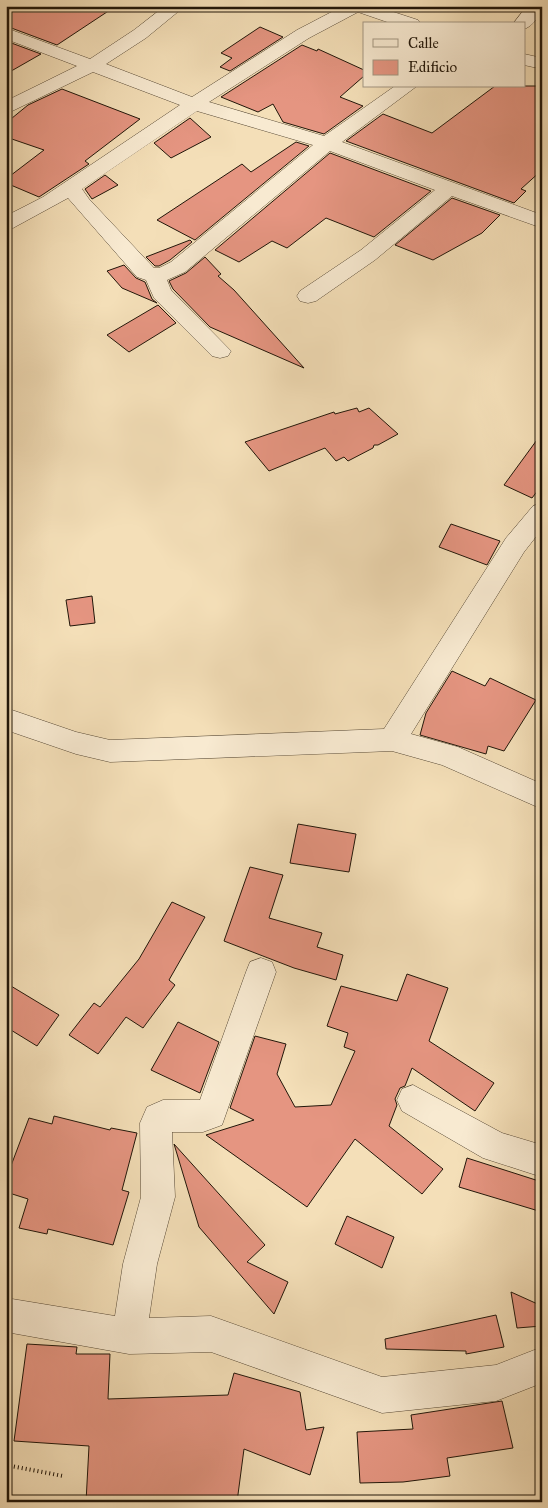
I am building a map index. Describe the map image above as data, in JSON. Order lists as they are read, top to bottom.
{
  "legend": ["Calle", "Edificio"]
}
